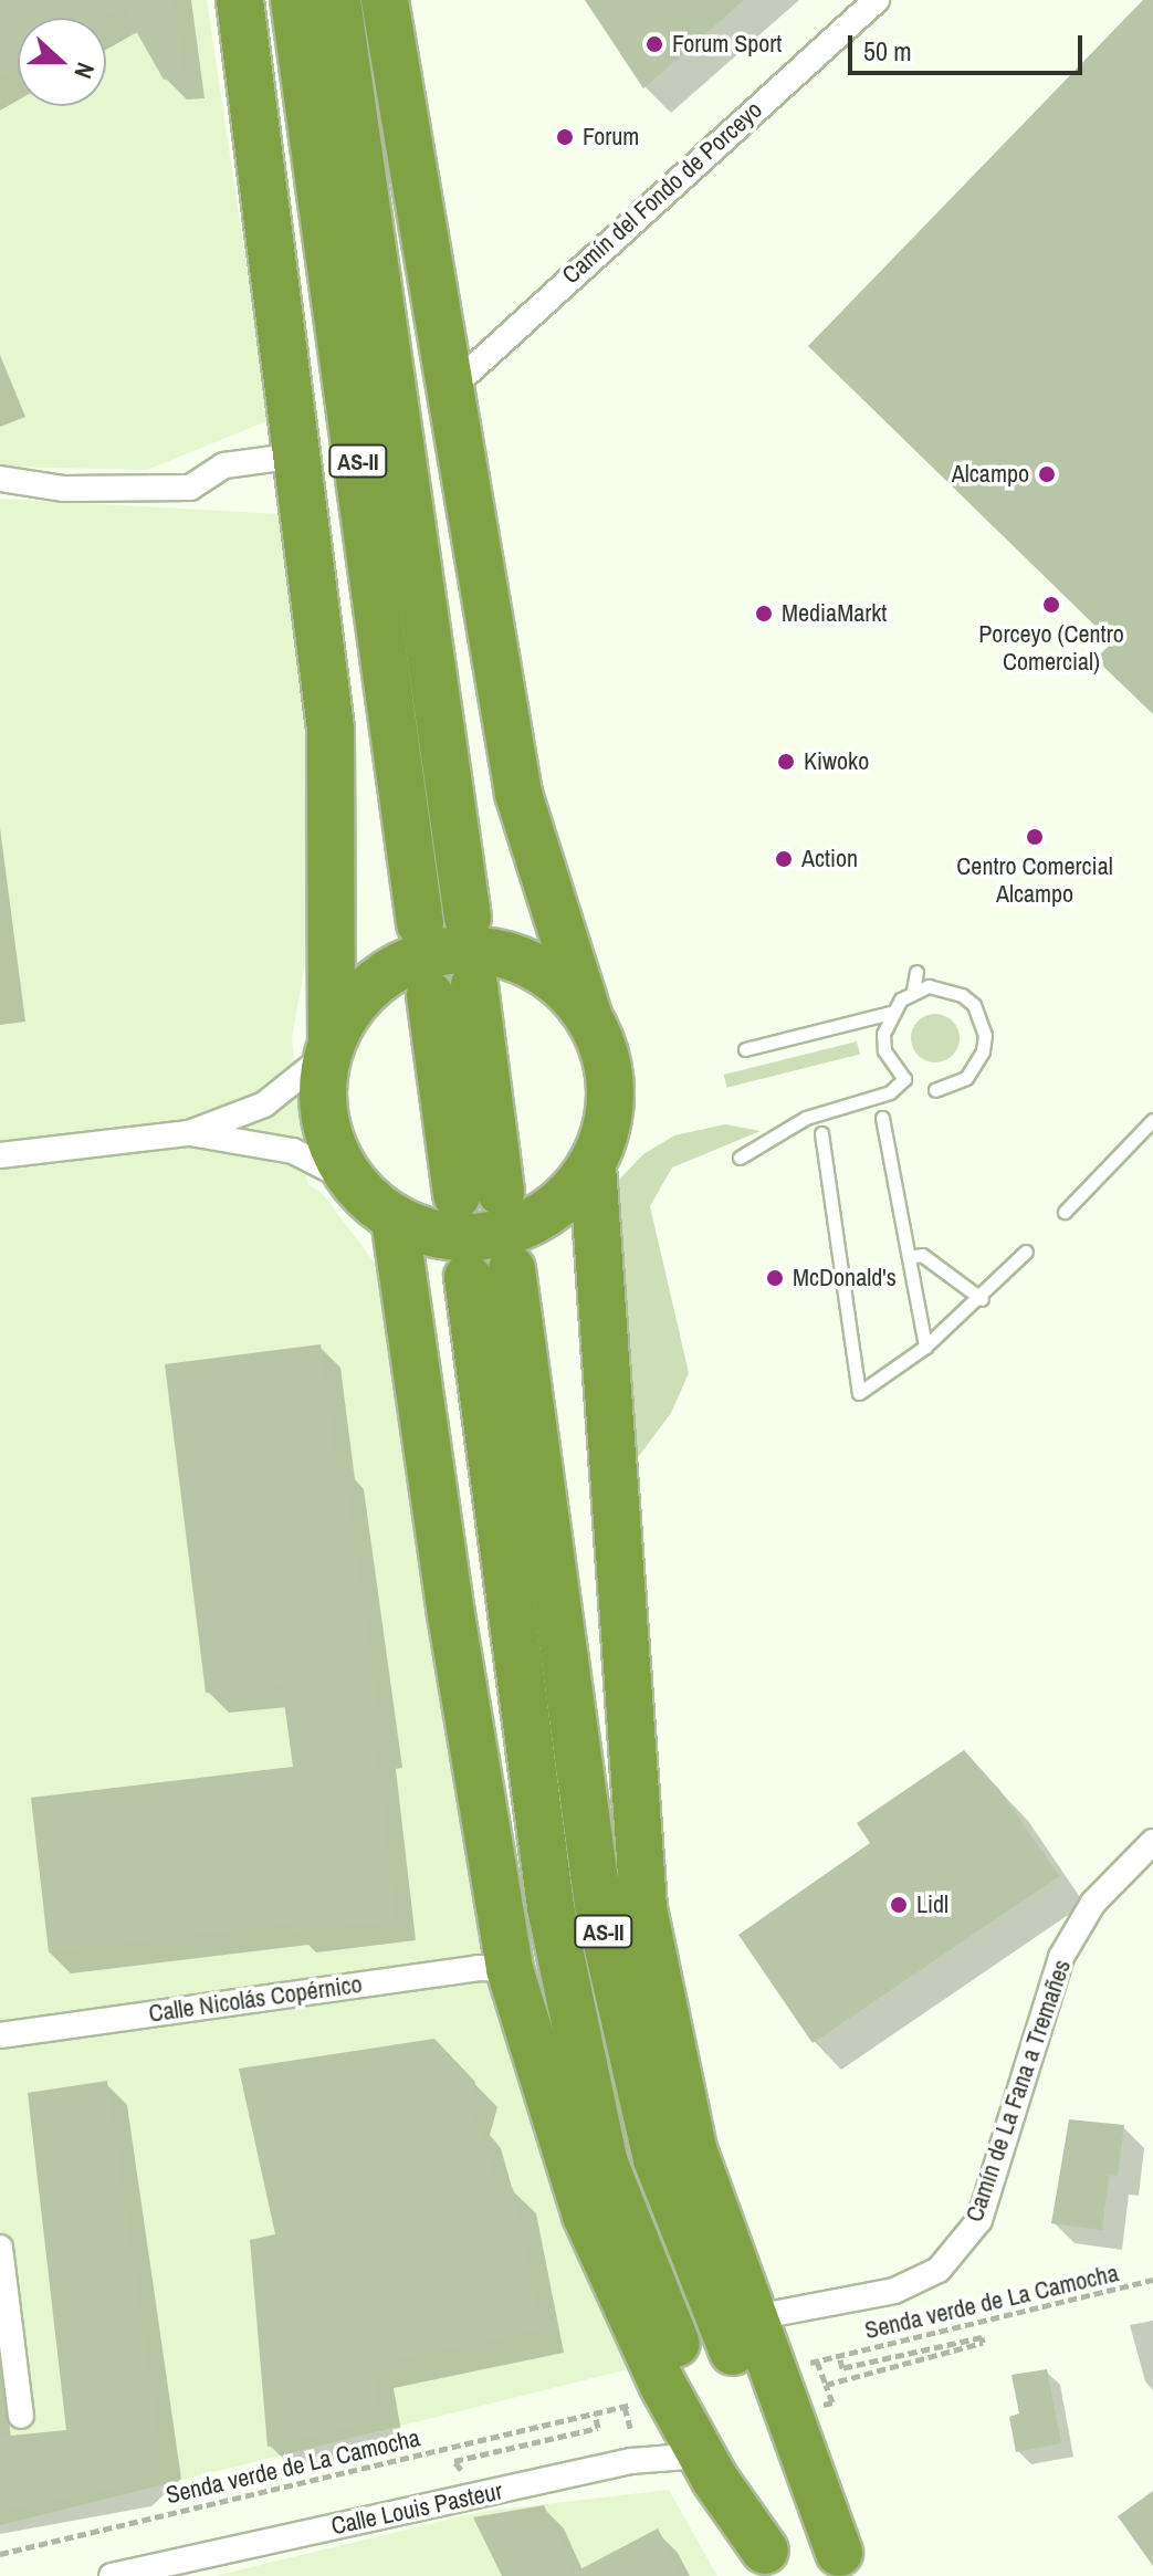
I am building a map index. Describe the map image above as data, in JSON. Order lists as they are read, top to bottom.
{
  "streets": {
    "highway": ["AS-II"],
    "street": [
      "Camín del Fondo de Porceyo",
      "Calle Nicolás Copérnico",
      "Camín de La Fana a Tremañes",
      "Calle Louis Pasteur"
    ],
    "path": ["Senda verde de La Camocha"]
  },
  "places": [
    "Forum Sport",
    "Forum",
    "Alcampo",
    "Porceyo (Centro Comercial)",
    "MediaMarkt",
    "Kiwoko",
    "Centro Comercial Alcampo",
    "Action",
    "McDonald's",
    "Lidl"
  ],
  "scale_bar": "50 m",
  "north": "right"
}
